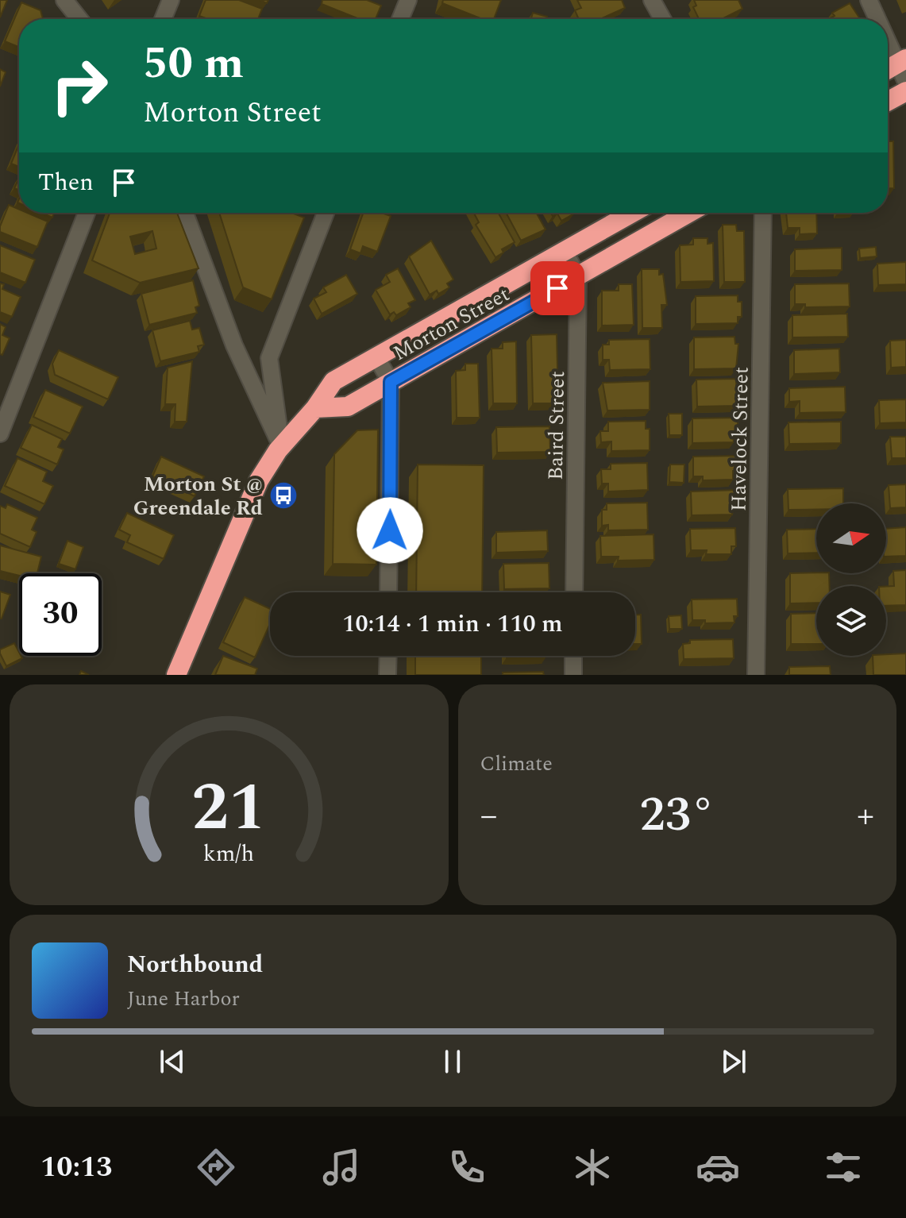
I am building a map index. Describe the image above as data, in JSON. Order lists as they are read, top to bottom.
{
  "streets": {
    "highway": ["Morton Street"],
    "street": ["Baird Street", "Havelock Street"]
  },
  "crossings": [
    ["Morton Street", "Baird Street"]
  ],
  "places": {
    "bus stop": ["Morton St @ Greendale Rd"]
  },
  "north": "right",
  "page": {
    "turn": ["50 m", "Morton Street"],
    "then": "Then",
    "limit": "30",
    "trip": "10:14 · 1 min · 110 m",
    "tile": "Climate",
    "heat": ["−", "23°", "+"],
    "song": ["Northbound", "June Harbor"],
    "tabs": "10:13",
    "gauge": ["21", "km/h"]
  }
}
